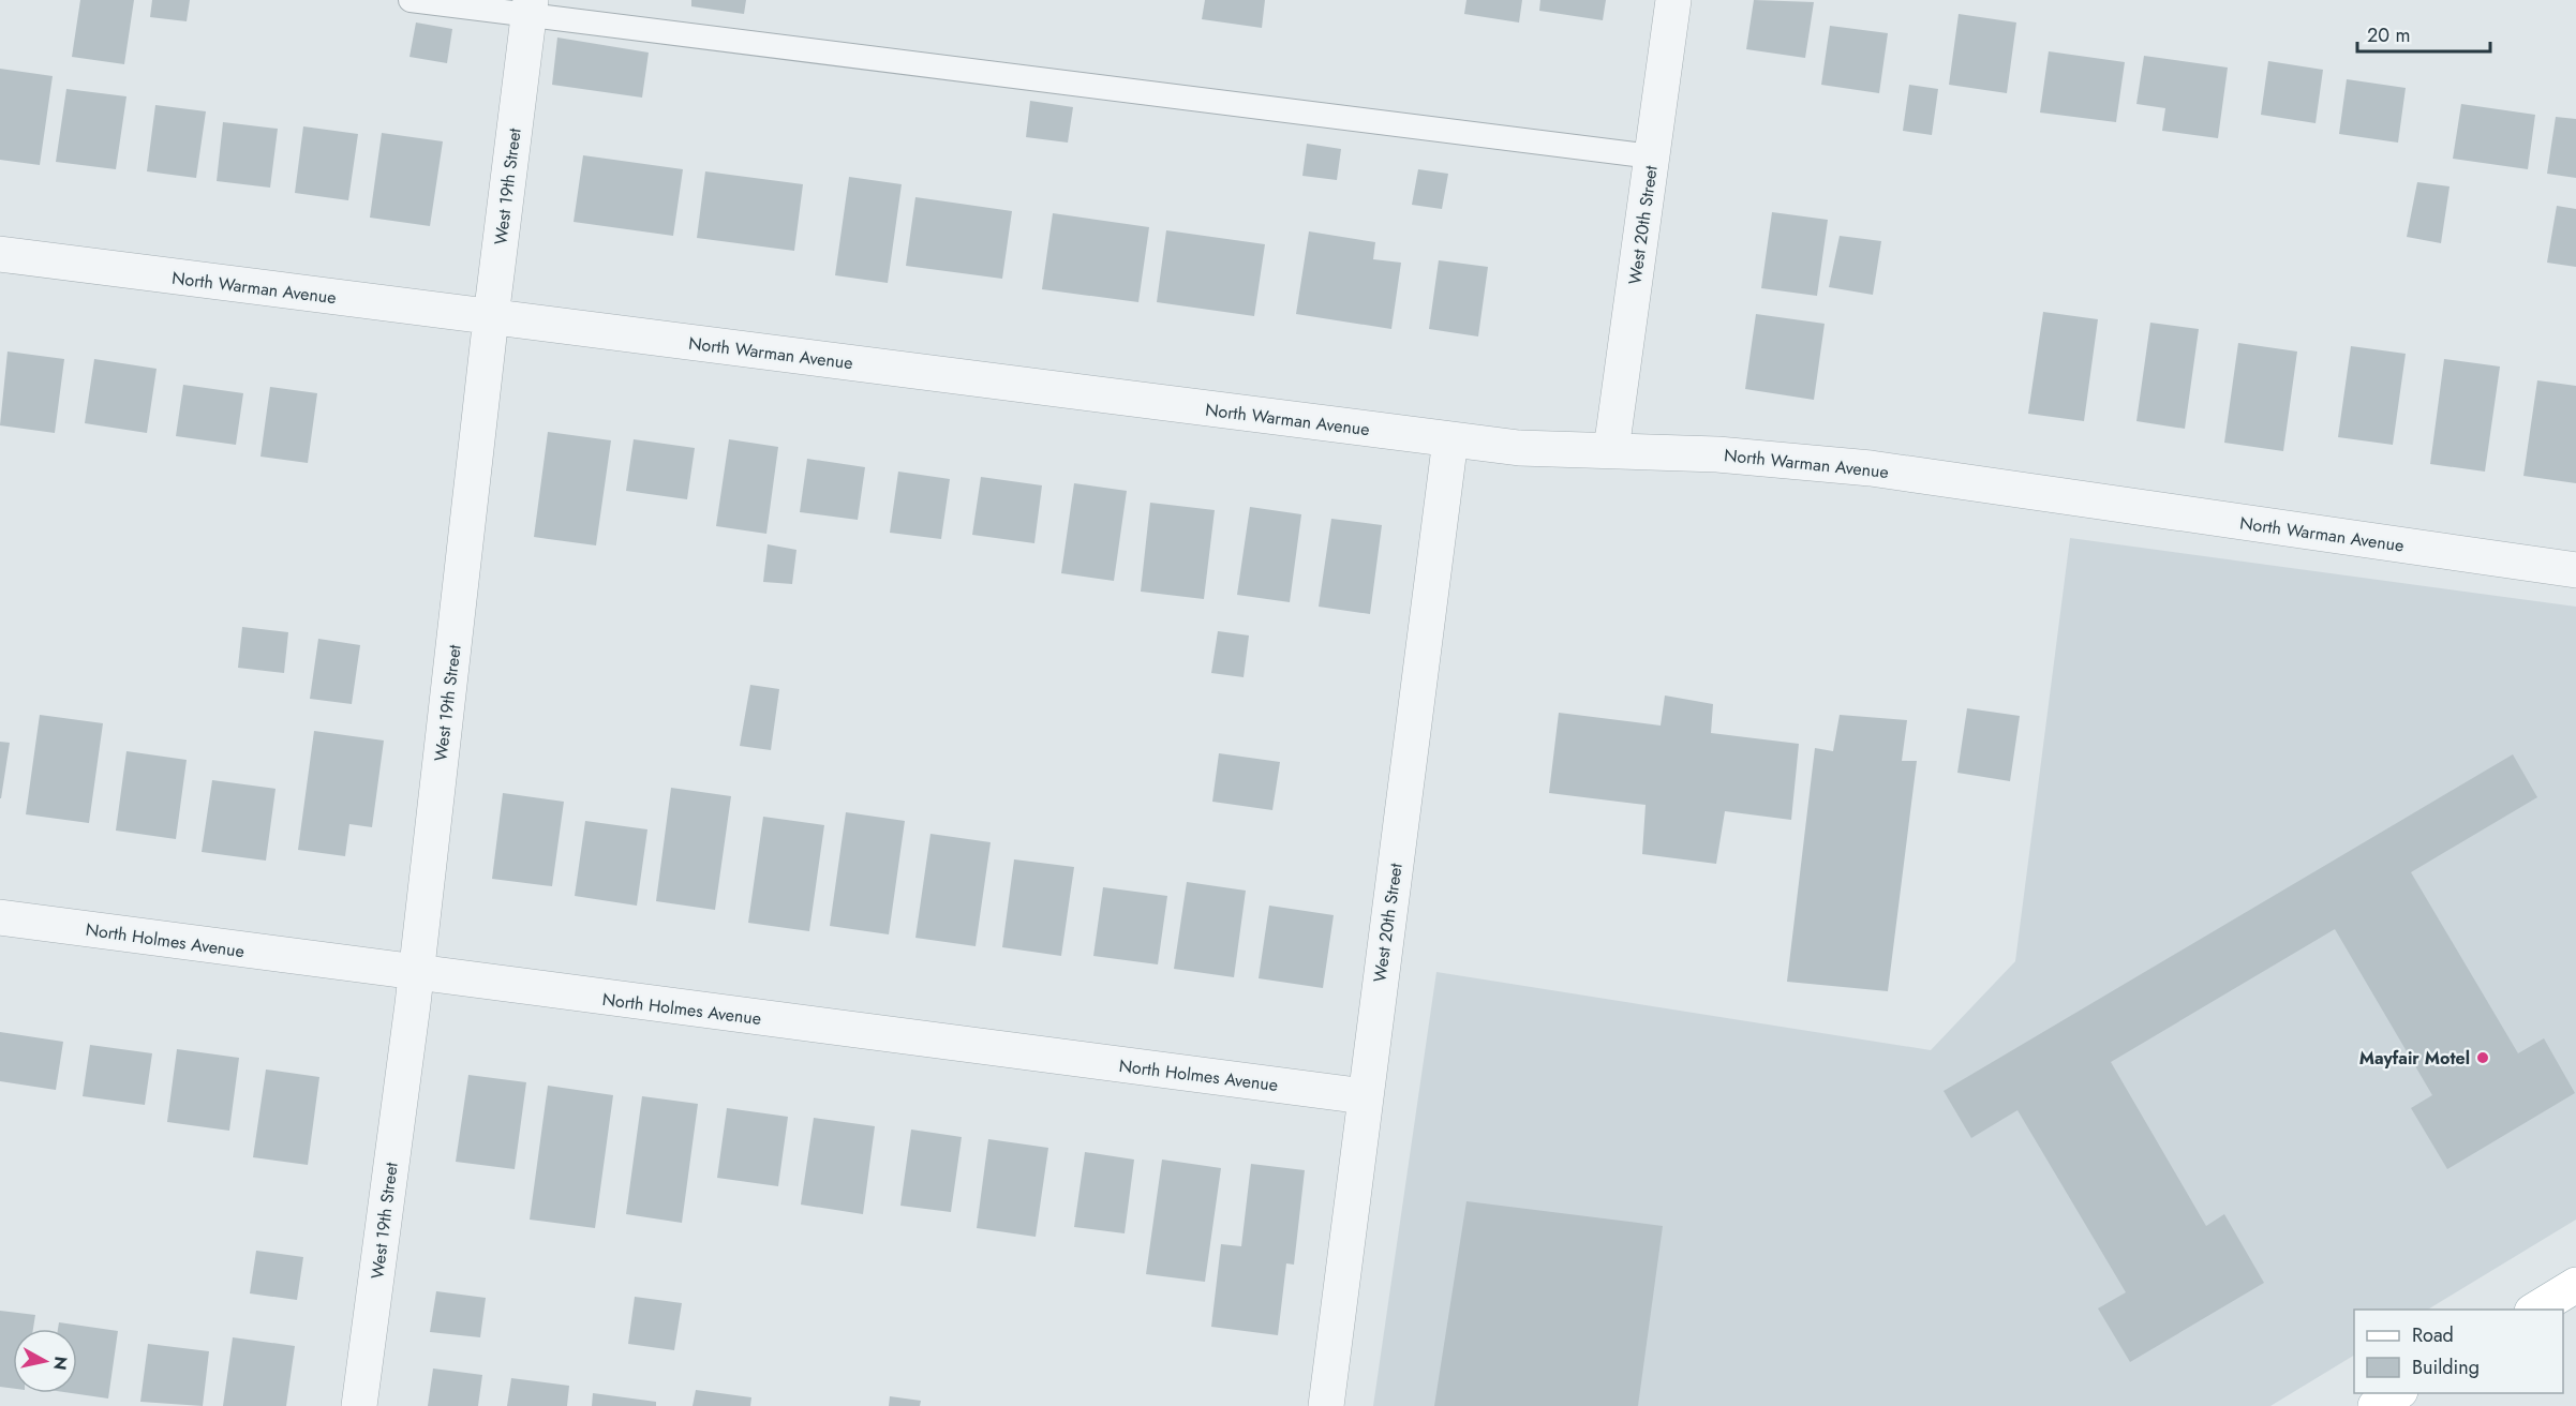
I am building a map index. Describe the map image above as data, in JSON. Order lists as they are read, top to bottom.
{
  "streets": {
    "street": [
      "West 19th Street",
      "West 20th Street",
      "North Warman Avenue",
      "North Holmes Avenue"
    ]
  },
  "crossings": [
    ["West 19th Street", "North Warman Avenue"],
    ["West 19th Street", "North Holmes Avenue"],
    ["West 20th Street", "North Warman Avenue"],
    ["West 20th Street", "North Holmes Avenue"]
  ],
  "places": ["Mayfair Motel"],
  "legend": ["Road", "Building"],
  "scale_bar": "20 m",
  "north": "right"
}
